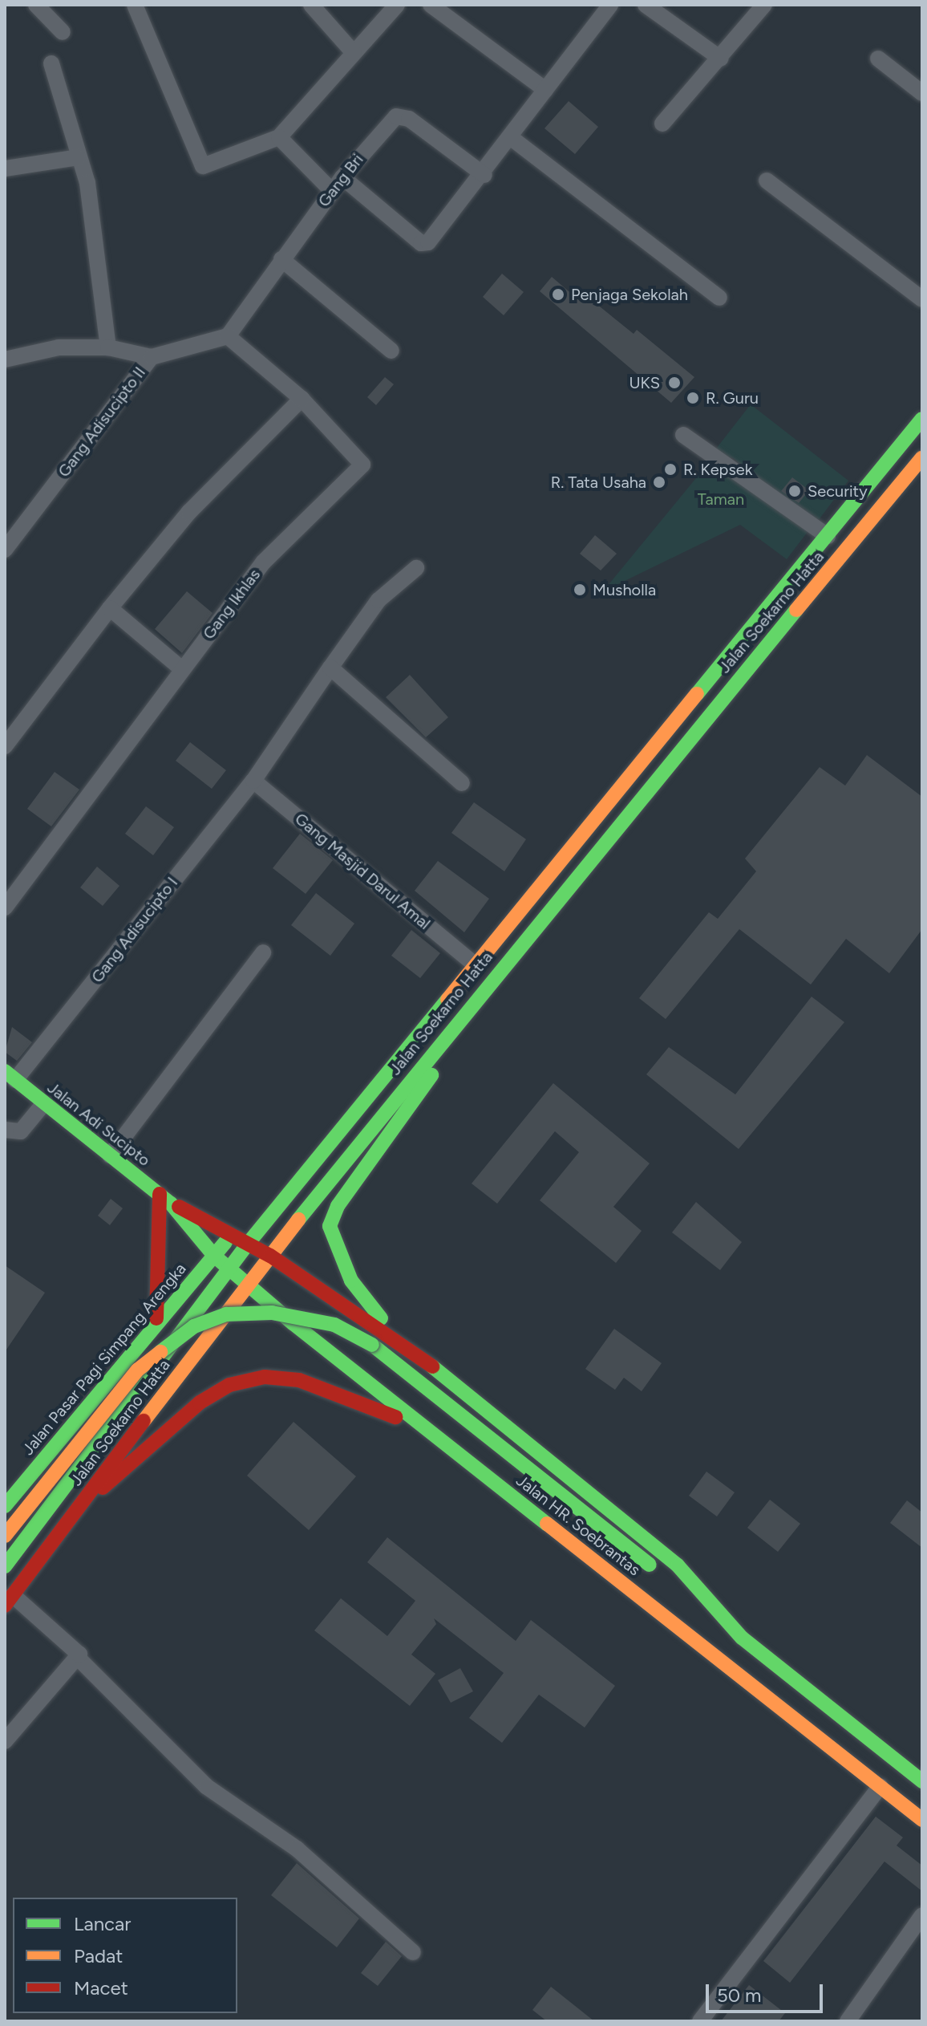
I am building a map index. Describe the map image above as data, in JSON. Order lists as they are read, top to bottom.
{
  "streets": {
    "main road": [
      "Jalan Soekarno Hatta",
      "Jalan Adi Sucipto",
      "Jalan Pasar Pagi Simpang Arengka",
      "Jalan HR. Soebrantas"
    ],
    "street": [
      "Gang Bri",
      "Gang Adisucipto II",
      "Gang Ikhlas",
      "Gang Masjid Darul Amal",
      "Gang Adisucipto I"
    ]
  },
  "crossings": [
    ["Gang Bri", "Gang Adisucipto II"],
    ["Gang Bri", "Gang Ikhlas"],
    ["Gang Adisucipto II", "Gang Ikhlas"],
    ["Jalan Soekarno Hatta", "Gang Masjid Darul Amal"],
    ["Jalan Soekarno Hatta", "Jalan HR. Soebrantas"],
    ["Gang Masjid Darul Amal", "Gang Adisucipto I"],
    ["Gang Adisucipto I", "Jalan Adi Sucipto"],
    ["Jalan Adi Sucipto", "Jalan Pasar Pagi Simpang Arengka"],
    ["Jalan Adi Sucipto", "Jalan HR. Soebrantas"],
    ["Jalan Pasar Pagi Simpang Arengka", "Jalan HR. Soebrantas"]
  ],
  "parks": ["Taman"],
  "places": [
    "Penjaga Sekolah",
    "UKS",
    "R. Guru",
    "R. Kepsek",
    "R. Tata Usaha",
    "Security",
    "Musholla"
  ],
  "legend": ["Lancar", "Padat", "Macet"],
  "scale_bar": "50 m"
}
